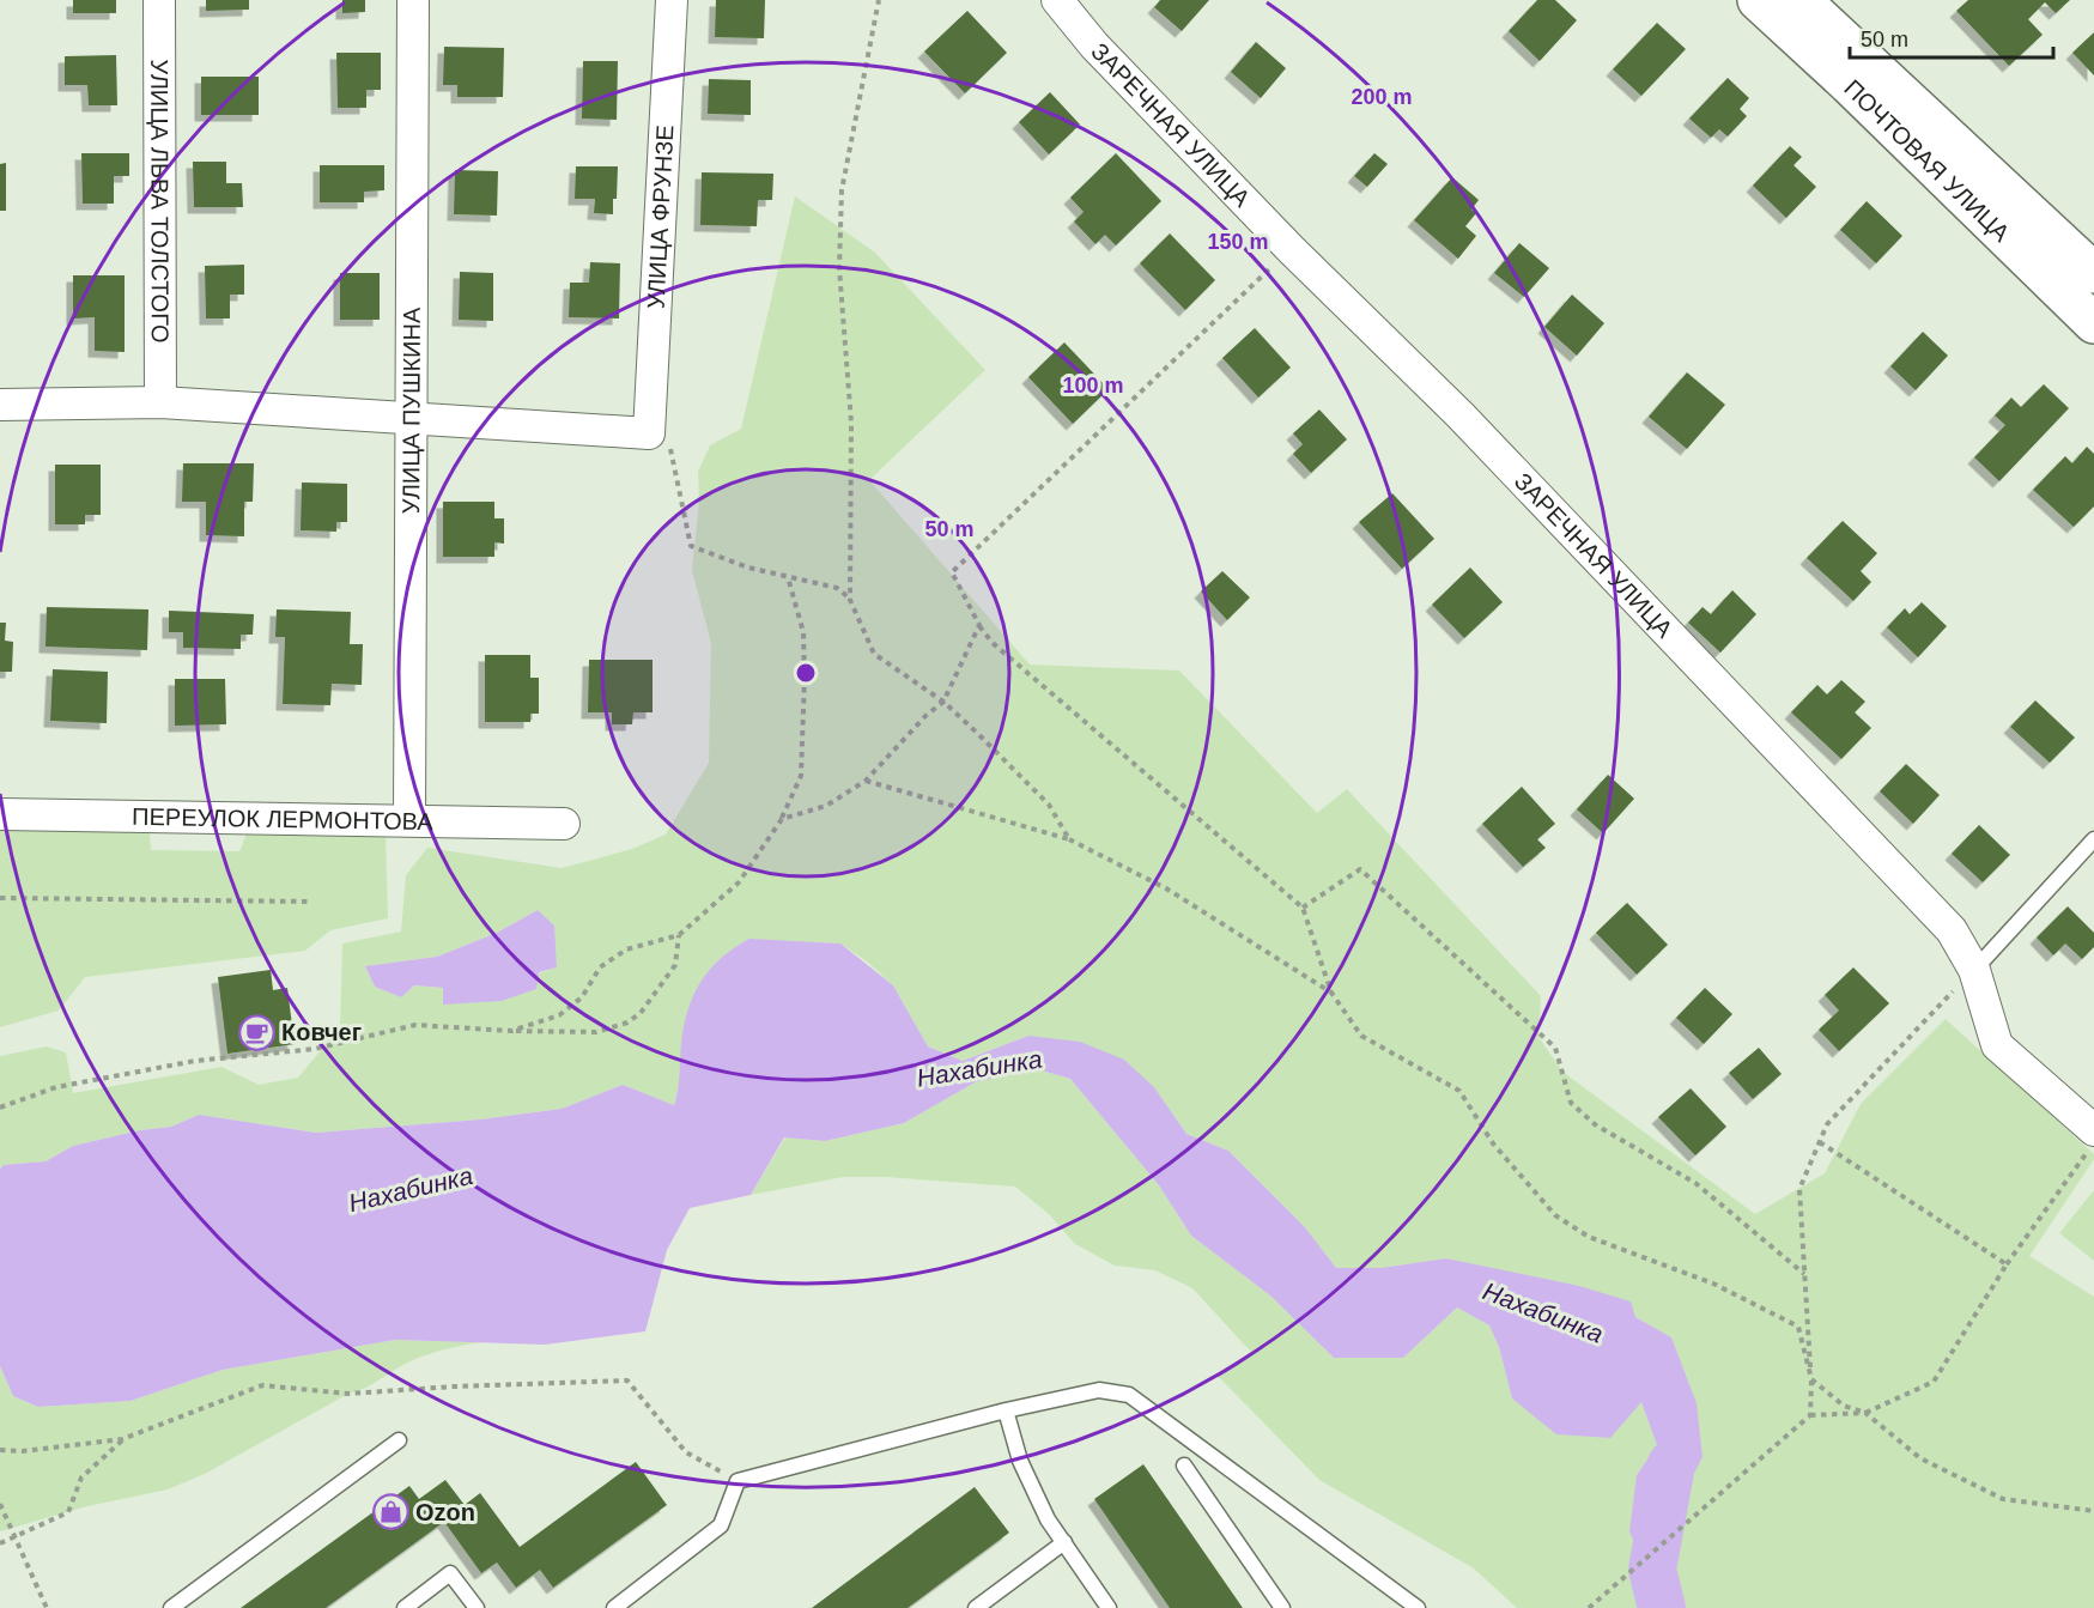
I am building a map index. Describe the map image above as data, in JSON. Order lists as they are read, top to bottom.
{
  "streets": {
    "main road": ["ПОЧТОВАЯ УЛИЦА"],
    "street": [
      "ЗАРЕЧНАЯ УЛИЦА",
      "УЛИЦА ЛЬВА ТОЛСТОГО",
      "УЛИЦА ФРУНЗЕ",
      "УЛИЦА ПУШКИНА",
      "ПЕРЕУЛОК ЛЕРМОНТОВА"
    ]
  },
  "crossings": [
    ["УЛИЦА ПУШКИНА", "ПЕРЕУЛОК ЛЕРМОНТОВА"]
  ],
  "water": ["Нахабинка"],
  "places": {
    "cafe": ["Ковчег"],
    "shop": ["Ozon"]
  },
  "scale_bar": "50 m",
  "rings": [
    "200 m",
    "150 m",
    "100 m",
    "50 m"
  ]
}
